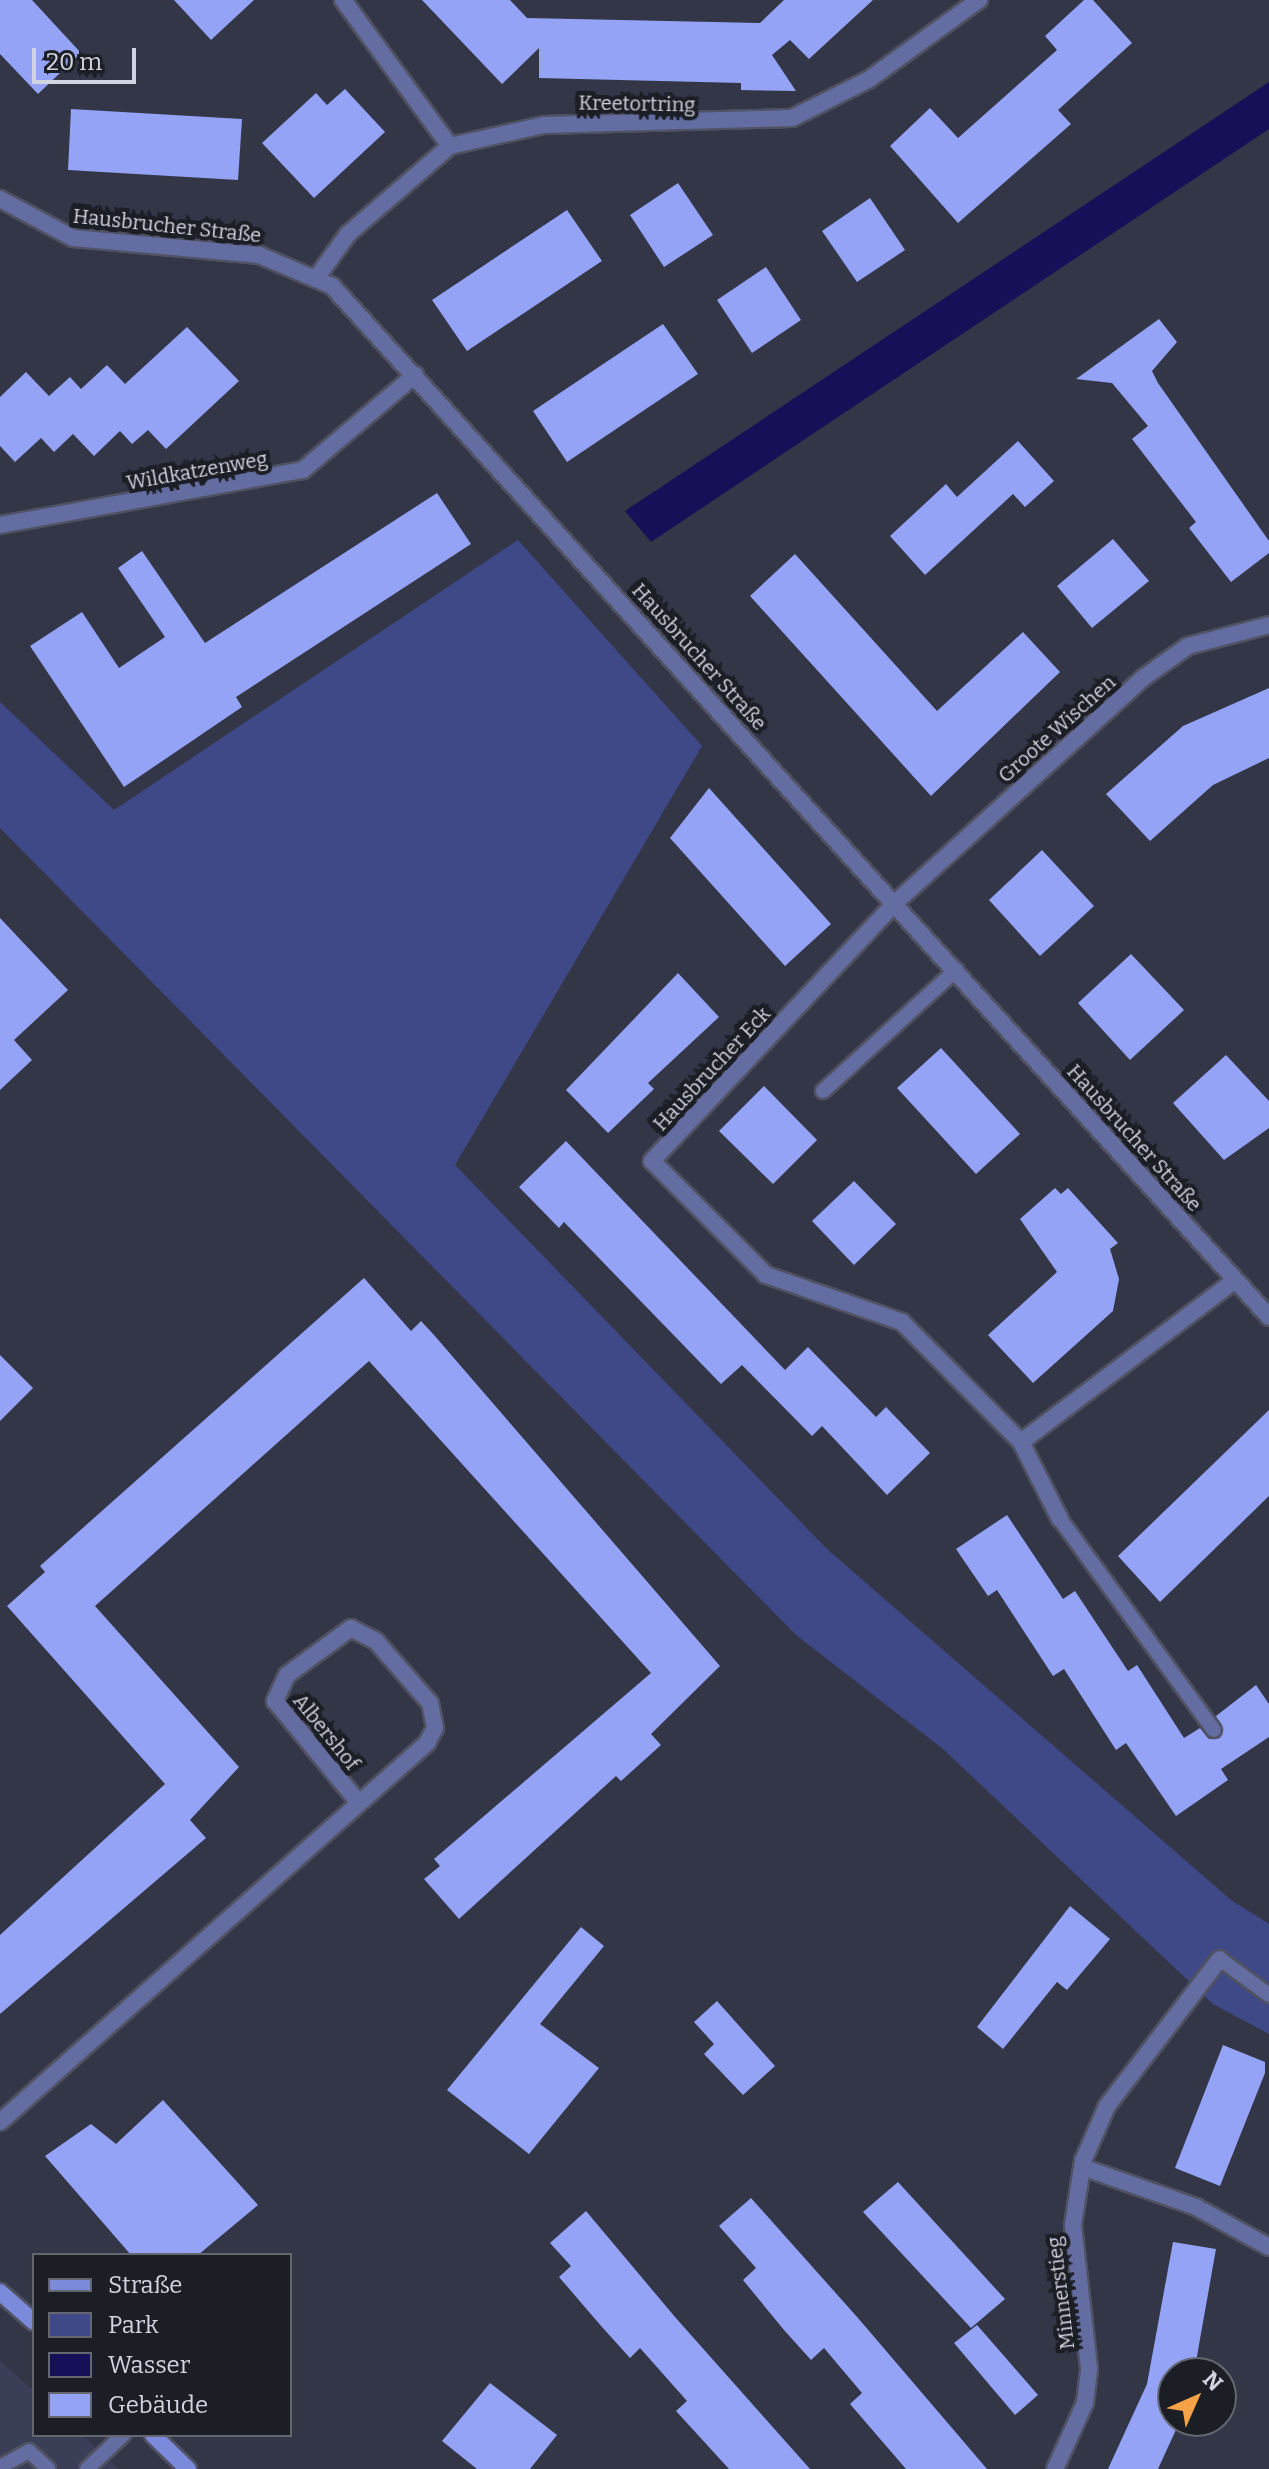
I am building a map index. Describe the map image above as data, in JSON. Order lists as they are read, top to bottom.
{
  "streets": {
    "street": [
      "Kreetortring",
      "Hausbrucher Straße",
      "Wildkatzenweg",
      "Groote Wischen",
      "Hausbrucher Eck",
      "Albershof",
      "Minnerstieg"
    ]
  },
  "crossings": [
    ["Kreetortring", "Hausbrucher Straße"],
    ["Hausbrucher Straße", "Wildkatzenweg"],
    ["Hausbrucher Straße", "Groote Wischen"],
    ["Hausbrucher Straße", "Hausbrucher Eck"],
    ["Groote Wischen", "Hausbrucher Eck"]
  ],
  "legend": [
    "Straße",
    "Park",
    "Wasser",
    "Gebäude"
  ],
  "scale_bar": "20 m",
  "north": "top right"
}
